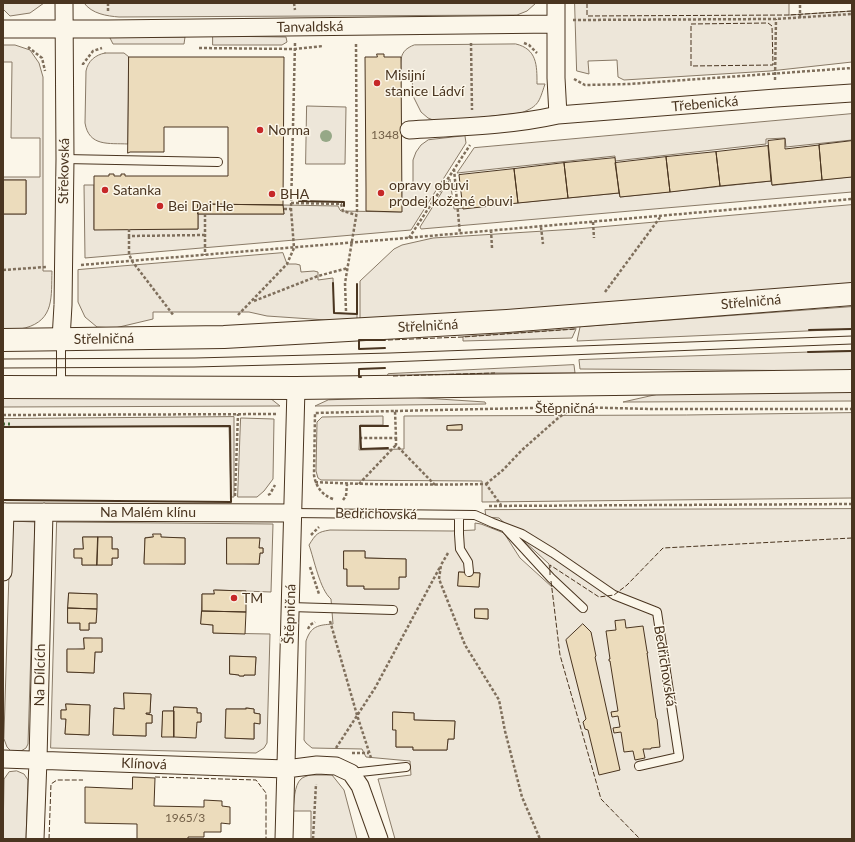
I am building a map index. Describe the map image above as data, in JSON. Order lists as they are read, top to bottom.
{
  "streets": {
    "main road": ["Střelničná"],
    "street": [
      "Tanvaldská",
      "Třebenická",
      "Střekovská",
      "Štěpničná",
      "Na Malém klínu",
      "Na Dílcích",
      "Klínová"
    ],
    "lane": ["Bedřichovská"]
  },
  "crossings": [
    ["Tanvaldská", "Střekovská"],
    ["Střekovská", "Střelničná"],
    ["Štěpničná", "Na Malém klínu"],
    ["Štěpničná", "Bedřichovská"],
    ["Štěpničná", "Klínová"],
    ["Na Malém klínu", "Bedřichovská"],
    ["Na Malém klínu", "Na Dílcích"],
    ["Na Dílcích", "Klínová"]
  ],
  "places": [
    "Misijní stanice Ládví",
    "Norma",
    "Satanka",
    "opravy obuvi prodej kožené obuvi",
    "BHA",
    "Bei Dai He",
    "TM"
  ],
  "house_numbers": ["1348", "1965/3"]
}
